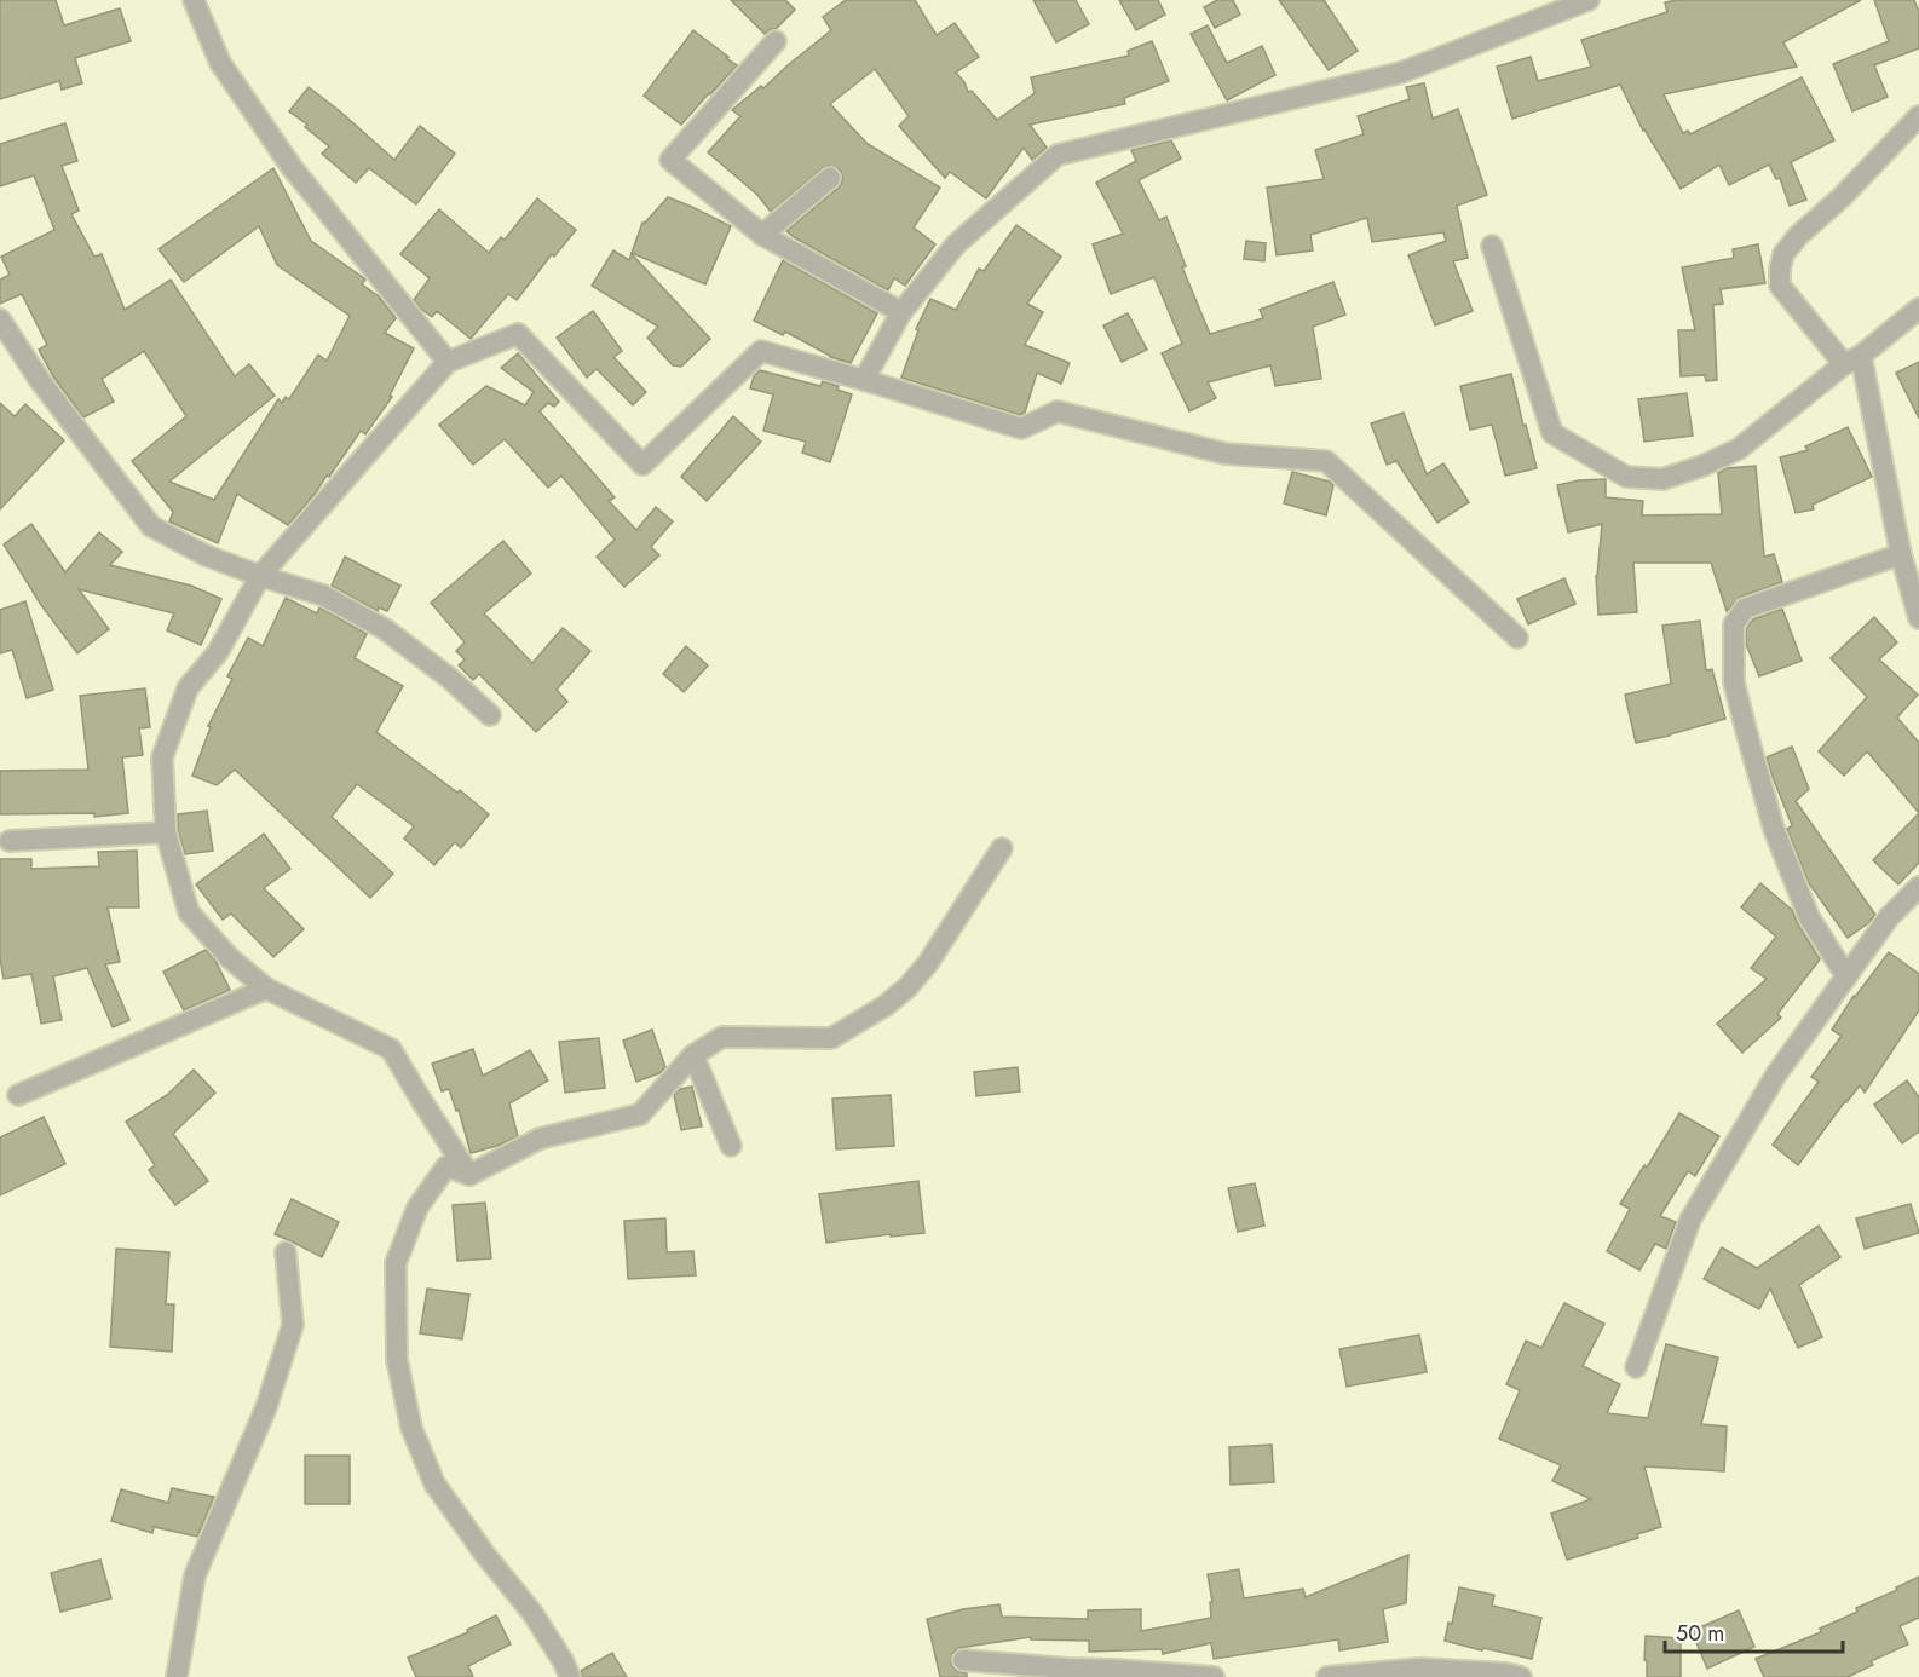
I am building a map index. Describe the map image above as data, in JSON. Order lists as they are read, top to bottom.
{
  "scale_bar": "50 m"
}
